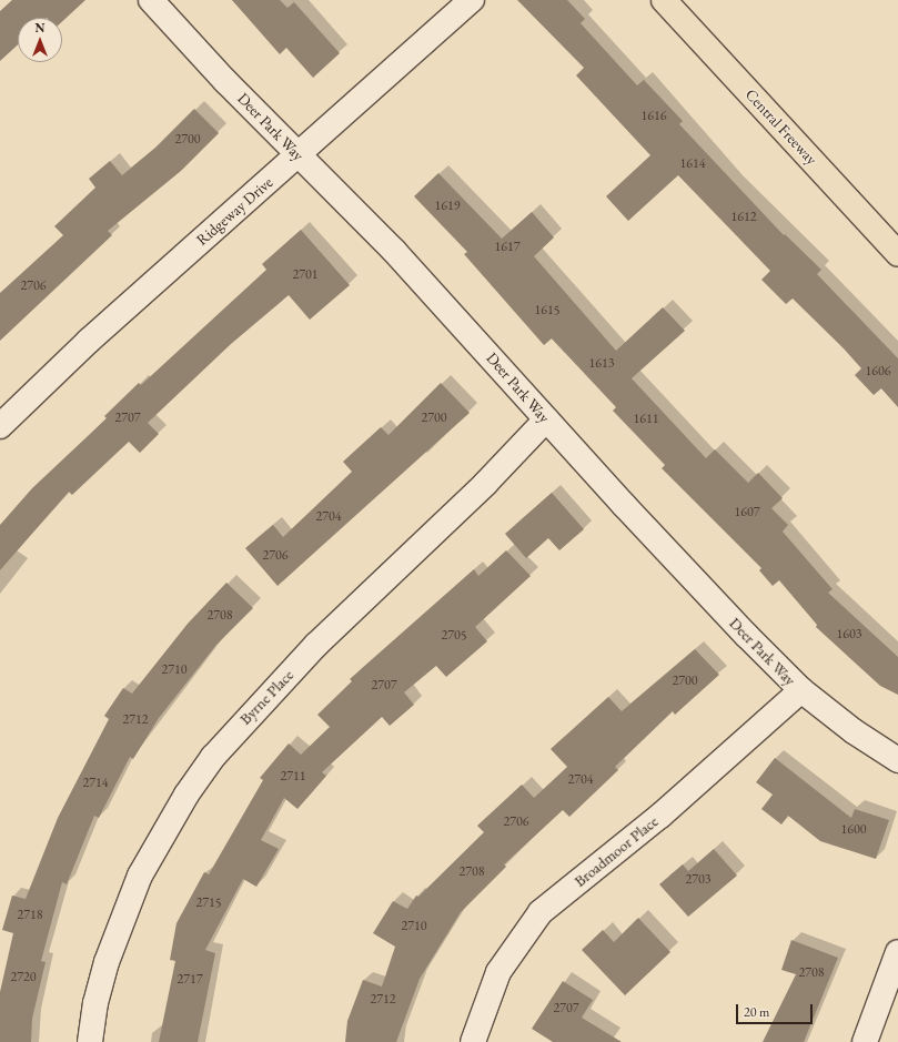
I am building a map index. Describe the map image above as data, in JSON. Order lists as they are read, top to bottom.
{
  "streets": {
    "main road": ["Central Freeway"],
    "street": [
      "Deer Park Way",
      "Ridgeway Drive",
      "Byrne Place",
      "Broadmoor Place"
    ]
  },
  "crossings": [
    ["Deer Park Way", "Ridgeway Drive"],
    ["Deer Park Way", "Byrne Place"],
    ["Deer Park Way", "Broadmoor Place"]
  ],
  "house_numbers": [
    "1616",
    "2700",
    "1614",
    "1619",
    "1612",
    "1617",
    "2701",
    "2706",
    "1615",
    "1613",
    "1606",
    "2707",
    "2700",
    "1611",
    "1607",
    "2704",
    "2706",
    "2708",
    "1603",
    "2705",
    "2710",
    "2700",
    "2707",
    "2712",
    "2711",
    "2704",
    "2714",
    "2706",
    "1600",
    "2708",
    "2703",
    "2715",
    "2718",
    "2710",
    "2708",
    "2720",
    "2717",
    "2712",
    "2707"
  ],
  "scale_bar": "20 m",
  "north": "top"
}
